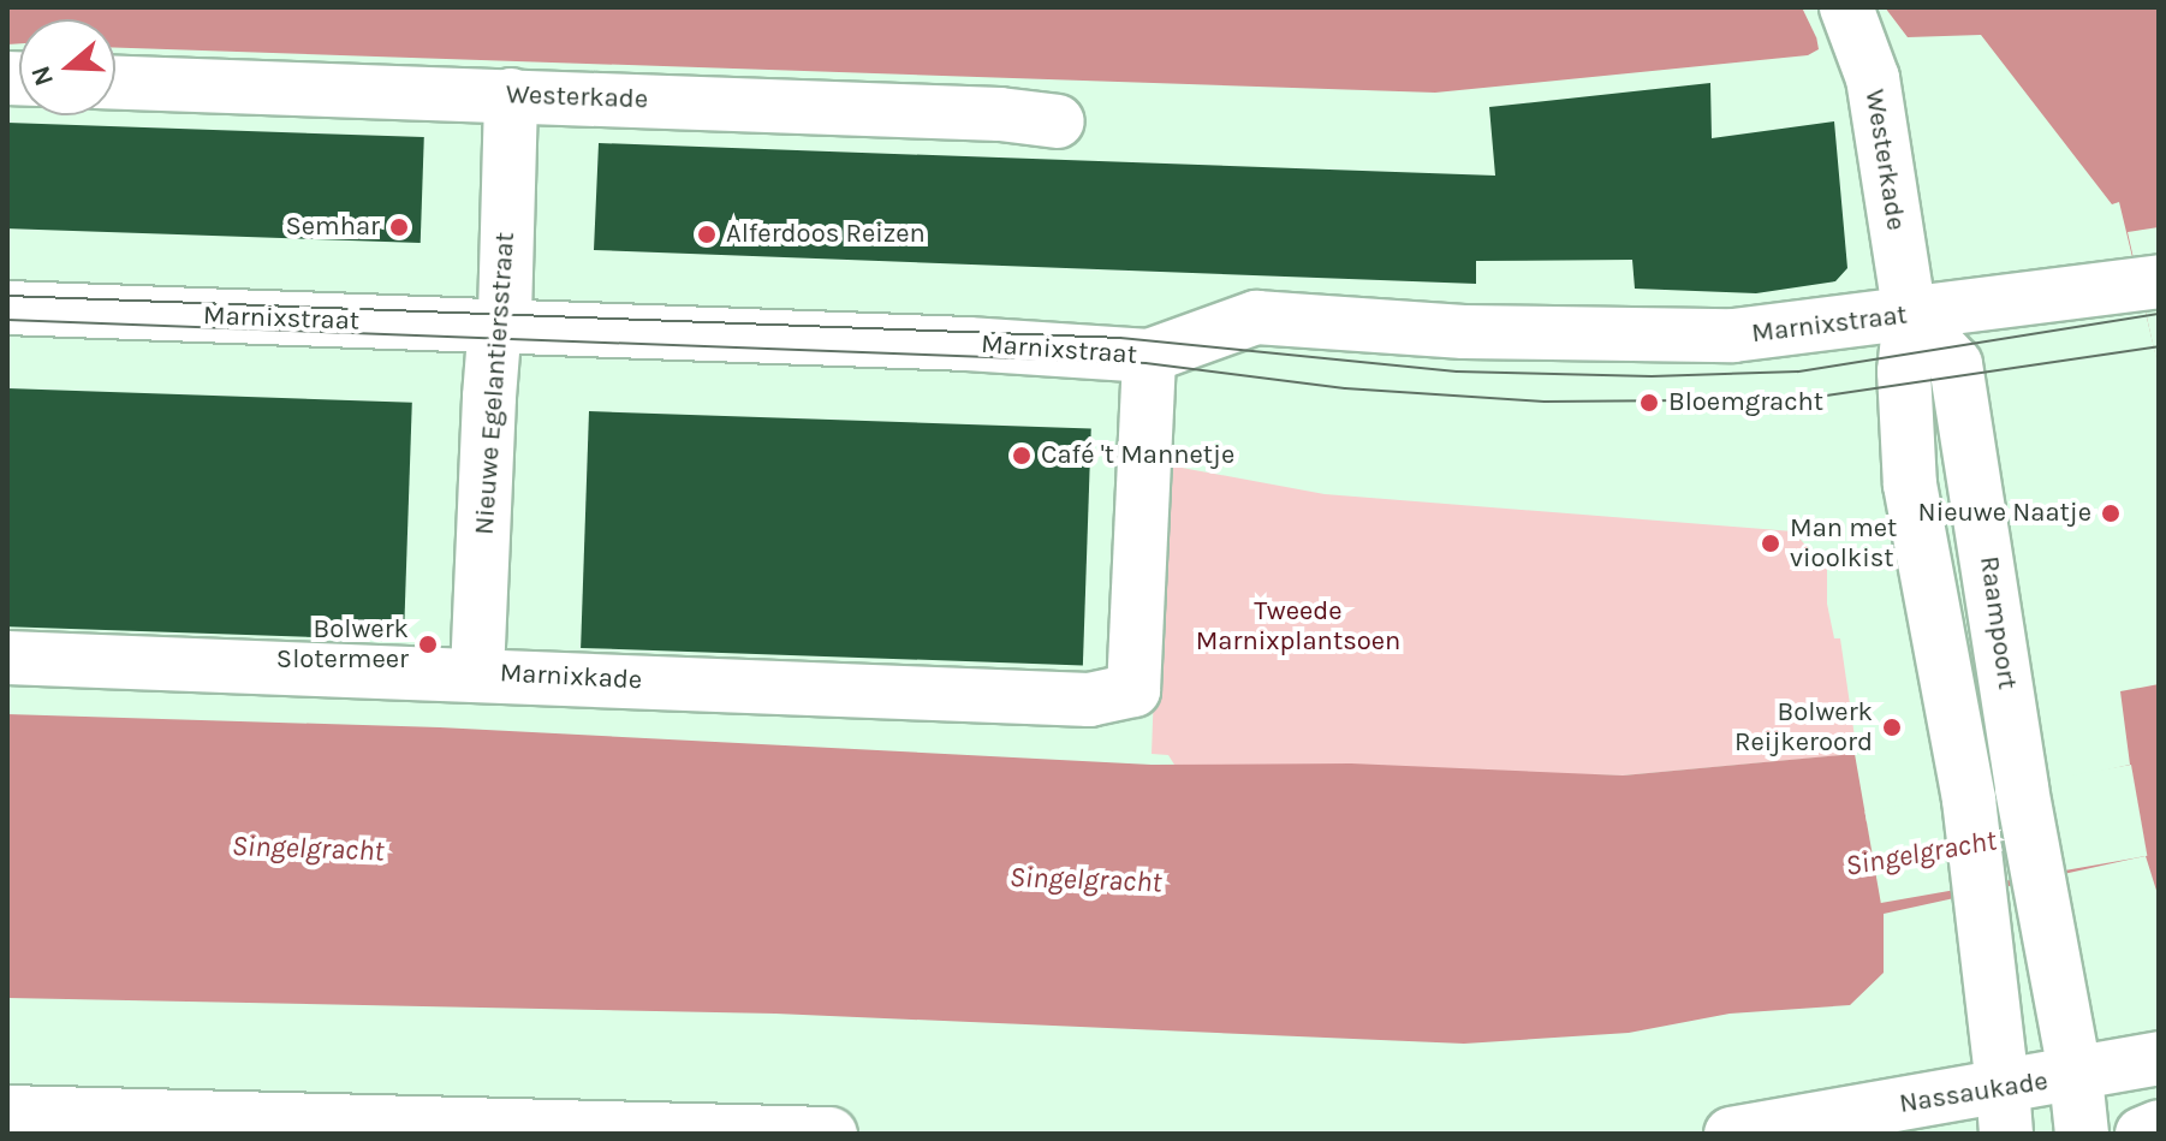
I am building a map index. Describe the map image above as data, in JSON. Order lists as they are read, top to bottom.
{
  "streets": {
    "street": [
      "Westerkade",
      "Marnixstraat",
      "Nieuwe Egelantiersstraat",
      "Raampoort",
      "Marnixkade",
      "Nassaukade"
    ]
  },
  "crossings": [
    ["Westerkade", "Marnixstraat"],
    ["Westerkade", "Nieuwe Egelantiersstraat"],
    ["Westerkade", "Raampoort"],
    ["Westerkade", "Nassaukade"],
    ["Marnixstraat", "Nieuwe Egelantiersstraat"],
    ["Marnixstraat", "Raampoort"],
    ["Marnixstraat", "Marnixkade"],
    ["Nieuwe Egelantiersstraat", "Marnixkade"],
    ["Raampoort", "Nassaukade"]
  ],
  "water": ["Singelgracht"],
  "parks": ["Tweede Marnixplantsoen"],
  "places": [
    "Semhar",
    "Alferdoos Reizen",
    "Bloemgracht",
    "Café 't Mannetje",
    "Nieuwe Naatje",
    "Man met vioolkist",
    "Bolwerk Slotermeer",
    "Bolwerk Reijkeroord"
  ],
  "north": "left"
}
